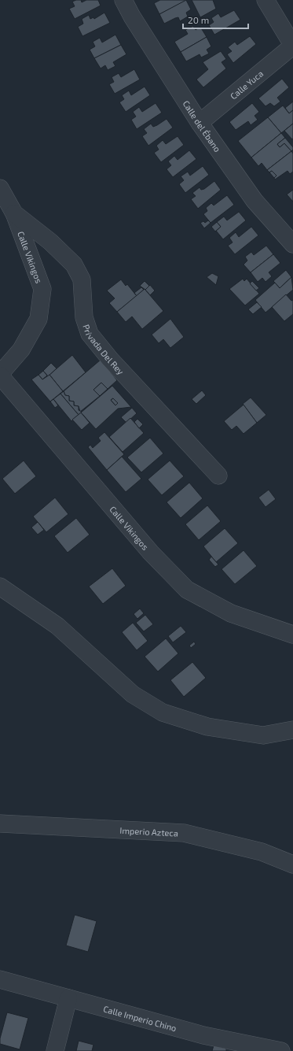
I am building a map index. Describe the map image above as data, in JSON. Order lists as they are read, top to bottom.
{
  "streets": {
    "street": [
      "Calle Yuca",
      "Calle del Ébano",
      "Calle Vikingos",
      "Privada Del Rey",
      "Imperio Azteca",
      "Calle Imperio Chino"
    ]
  },
  "crossings": [
    ["Calle Yuca", "Calle del Ébano"],
    ["Calle Vikingos", "Privada Del Rey"]
  ],
  "scale_bar": "20 m"
}
